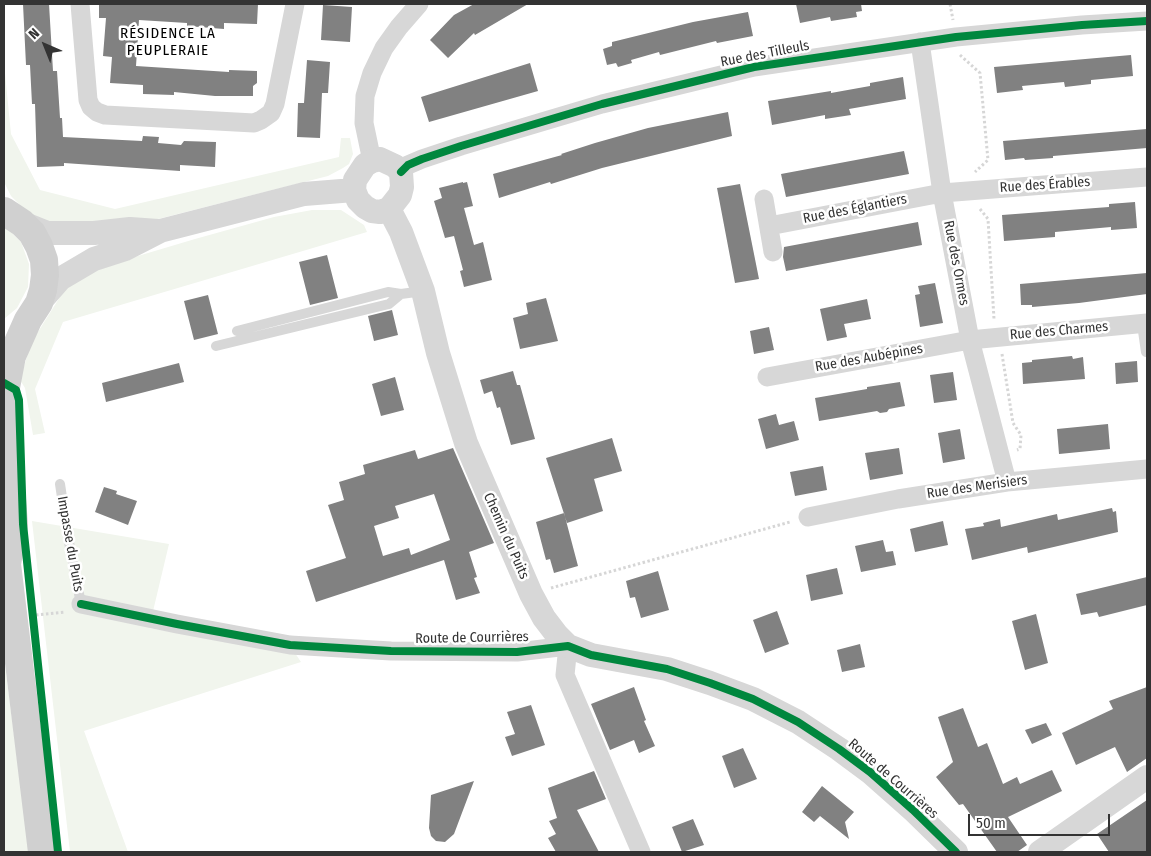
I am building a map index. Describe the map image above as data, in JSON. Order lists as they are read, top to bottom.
{
  "streets": {
    "street": [
      "Rue des Tilleuls",
      "Rue des Érables",
      "Rue des Églantiers",
      "Rue des Ormes",
      "Rue des Charmes",
      "Rue des Aubépines",
      "Rue des Merisiers",
      "Chemin du Puits",
      "Route de Courrières"
    ],
    "lane": ["Impasse du Puits"]
  },
  "crossings": [
    ["Rue des Tilleuls", "Rue des Ormes"],
    ["Rue des Tilleuls", "Chemin du Puits"],
    ["Rue des Érables", "Rue des Églantiers"],
    ["Rue des Érables", "Rue des Ormes"],
    ["Rue des Églantiers", "Rue des Ormes"],
    ["Rue des Ormes", "Rue des Charmes"],
    ["Rue des Ormes", "Rue des Aubépines"],
    ["Rue des Ormes", "Rue des Merisiers"],
    ["Rue des Charmes", "Rue des Aubépines"],
    ["Chemin du Puits", "Route de Courrières"],
    ["Impasse du Puits", "Route de Courrières"]
  ],
  "districts": ["RÉSIDENCE LA PEUPLERAIE"],
  "scale_bar": "50 m",
  "north": "top left"
}
